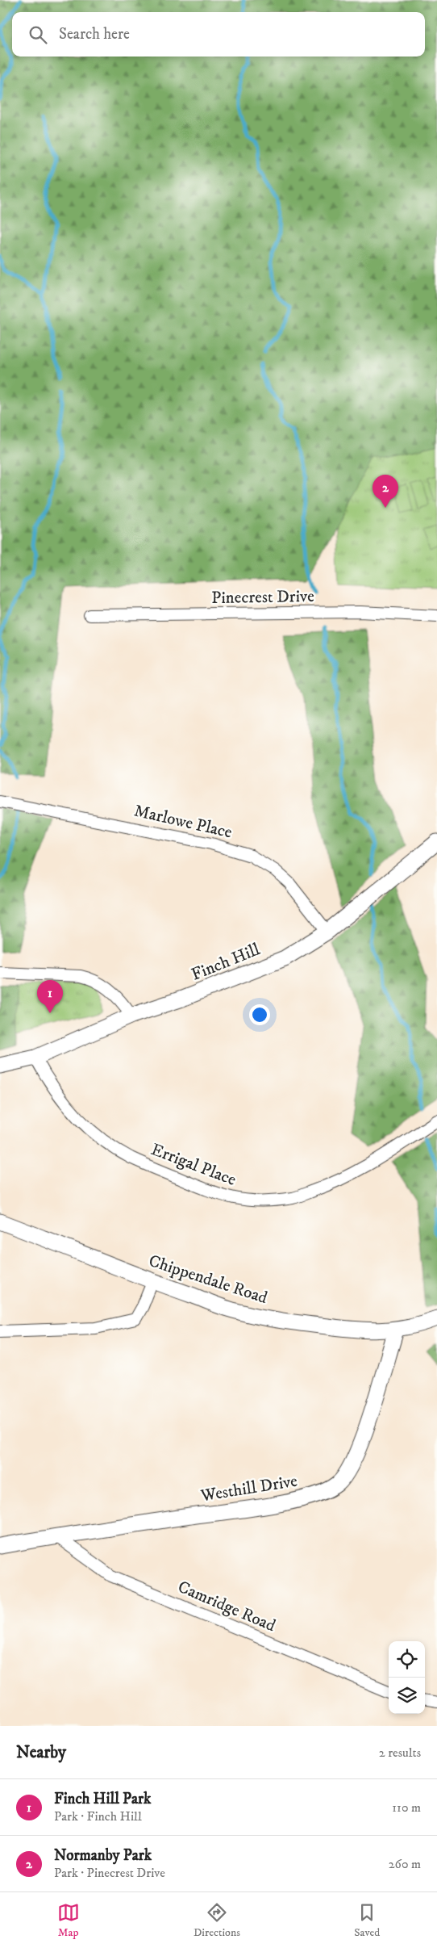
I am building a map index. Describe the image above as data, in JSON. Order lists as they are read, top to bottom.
{
  "streets": {
    "street": [
      "Pinecrest Drive",
      "Marlowe Place",
      "Finch Hill",
      "Errigal Place",
      "Chippendale Road",
      "Westhill Drive",
      "Camridge Road"
    ]
  },
  "crossings": [
    ["Marlowe Place", "Finch Hill"],
    ["Finch Hill", "Errigal Place"],
    ["Chippendale Road", "Westhill Drive"],
    ["Westhill Drive", "Camridge Road"]
  ],
  "page": {
    "search": "Search here",
    "pins": ["2", "1"],
    "heading": ["Nearby", "2 results"],
    "list": [
      {
        "mark": "1",
        "name": "Finch Hill Park",
        "note": "Park · Finch Hill",
        "value": "110 m"
      },
      {
        "mark": "2",
        "name": "Normanby Park",
        "note": "Park · Pinecrest Drive",
        "value": "260 m"
      }
    ],
    "nav": ["Map", "Directions", "Saved"]
  }
}
